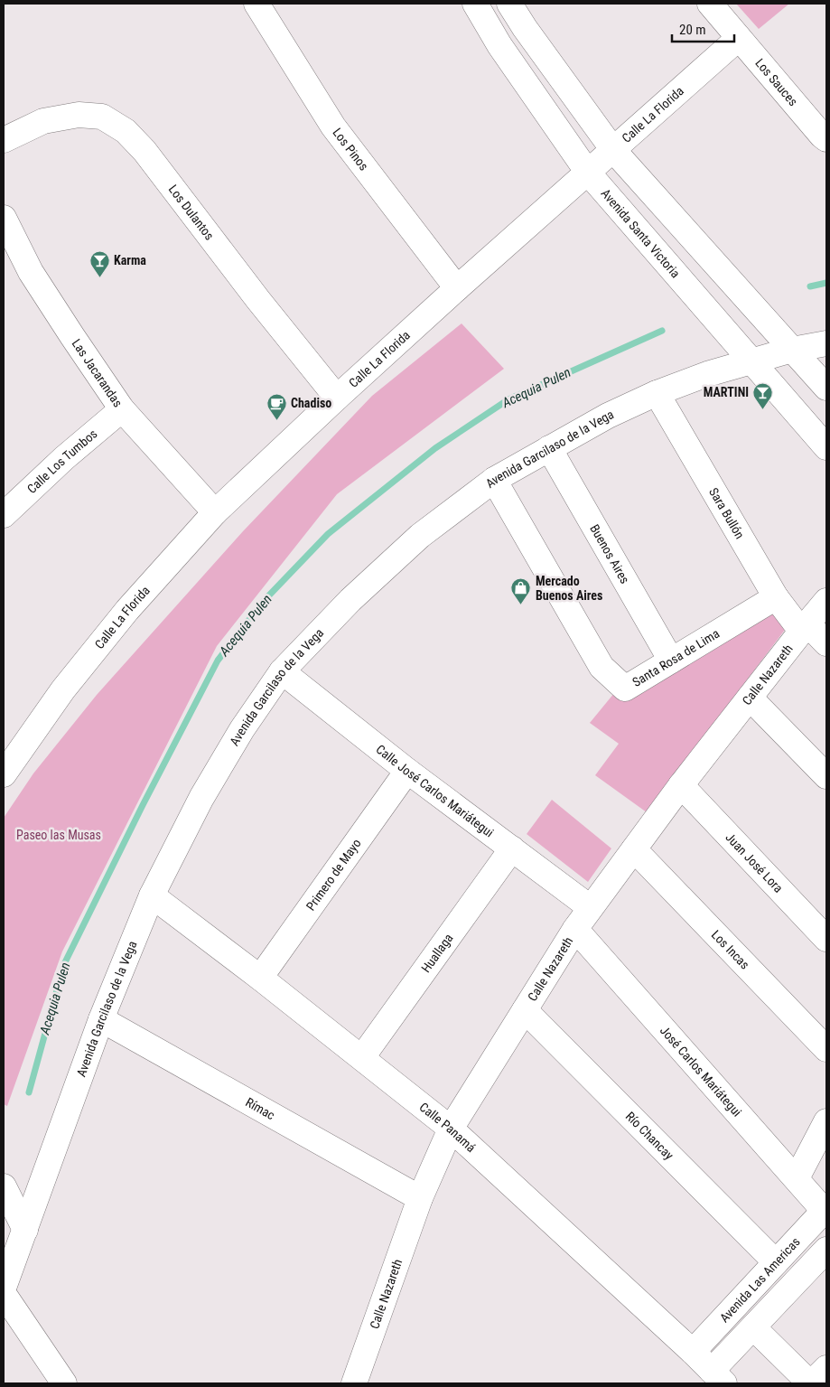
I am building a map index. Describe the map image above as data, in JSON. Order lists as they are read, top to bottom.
{
  "streets": {
    "street": [
      "Los Sauces",
      "Calle La Florida",
      "Los Pinos",
      "Los Dulantos",
      "Avenida Santa Victoria",
      "Las Jacarandas",
      "Avenida Garcilaso de la Vega",
      "Calle Los Tumbos",
      "Sara Bullón",
      "Buenos Aires",
      "Santa Rosa de Lima",
      "Calle Nazareth",
      "Calle José Carlos Mariátegui",
      "Juan José Lora",
      "Primero de Mayo",
      "Los Incas",
      "Huallaga",
      "José Carlos Mariátegui",
      "Rímac",
      "Calle Panamá",
      "Río Chancay",
      "Avenida Las Americas"
    ]
  },
  "crossings": [
    ["Los Sauces", "Calle La Florida"],
    ["Calle La Florida", "Los Pinos"],
    ["Calle La Florida", "Los Dulantos"],
    ["Calle La Florida", "Avenida Santa Victoria"],
    ["Calle La Florida", "Las Jacarandas"],
    ["Avenida Santa Victoria", "Avenida Garcilaso de la Vega"],
    ["Las Jacarandas", "Calle Los Tumbos"],
    ["Avenida Garcilaso de la Vega", "Sara Bullón"],
    ["Avenida Garcilaso de la Vega", "Buenos Aires"],
    ["Avenida Garcilaso de la Vega", "Santa Rosa de Lima"],
    ["Avenida Garcilaso de la Vega", "Calle José Carlos Mariátegui"],
    ["Avenida Garcilaso de la Vega", "Rímac"],
    ["Avenida Garcilaso de la Vega", "Calle Panamá"],
    ["Sara Bullón", "Santa Rosa de Lima"],
    ["Sara Bullón", "Calle Nazareth"],
    ["Buenos Aires", "Santa Rosa de Lima"],
    ["Calle Nazareth", "Calle José Carlos Mariátegui"],
    ["Calle Nazareth", "Juan José Lora"],
    ["Calle Nazareth", "Los Incas"],
    ["Calle Nazareth", "José Carlos Mariátegui"],
    ["Calle Nazareth", "Rímac"],
    ["Calle Nazareth", "Calle Panamá"],
    ["Calle Nazareth", "Río Chancay"],
    ["Calle José Carlos Mariátegui", "Primero de Mayo"],
    ["Calle José Carlos Mariátegui", "Huallaga"],
    ["Primero de Mayo", "Calle Panamá"],
    ["Huallaga", "Calle Panamá"],
    ["José Carlos Mariátegui", "Avenida Las Americas"],
    ["Calle Panamá", "Avenida Las Americas"],
    ["Río Chancay", "Avenida Las Americas"]
  ],
  "water": ["Acequia Pulen"],
  "parks": ["Paseo las Musas"],
  "places": {
    "bar": ["Karma", "MARTINI"],
    "cafe": ["Chadiso"],
    "shop": ["Mercado Buenos Aires"]
  },
  "scale_bar": "20 m"
}
